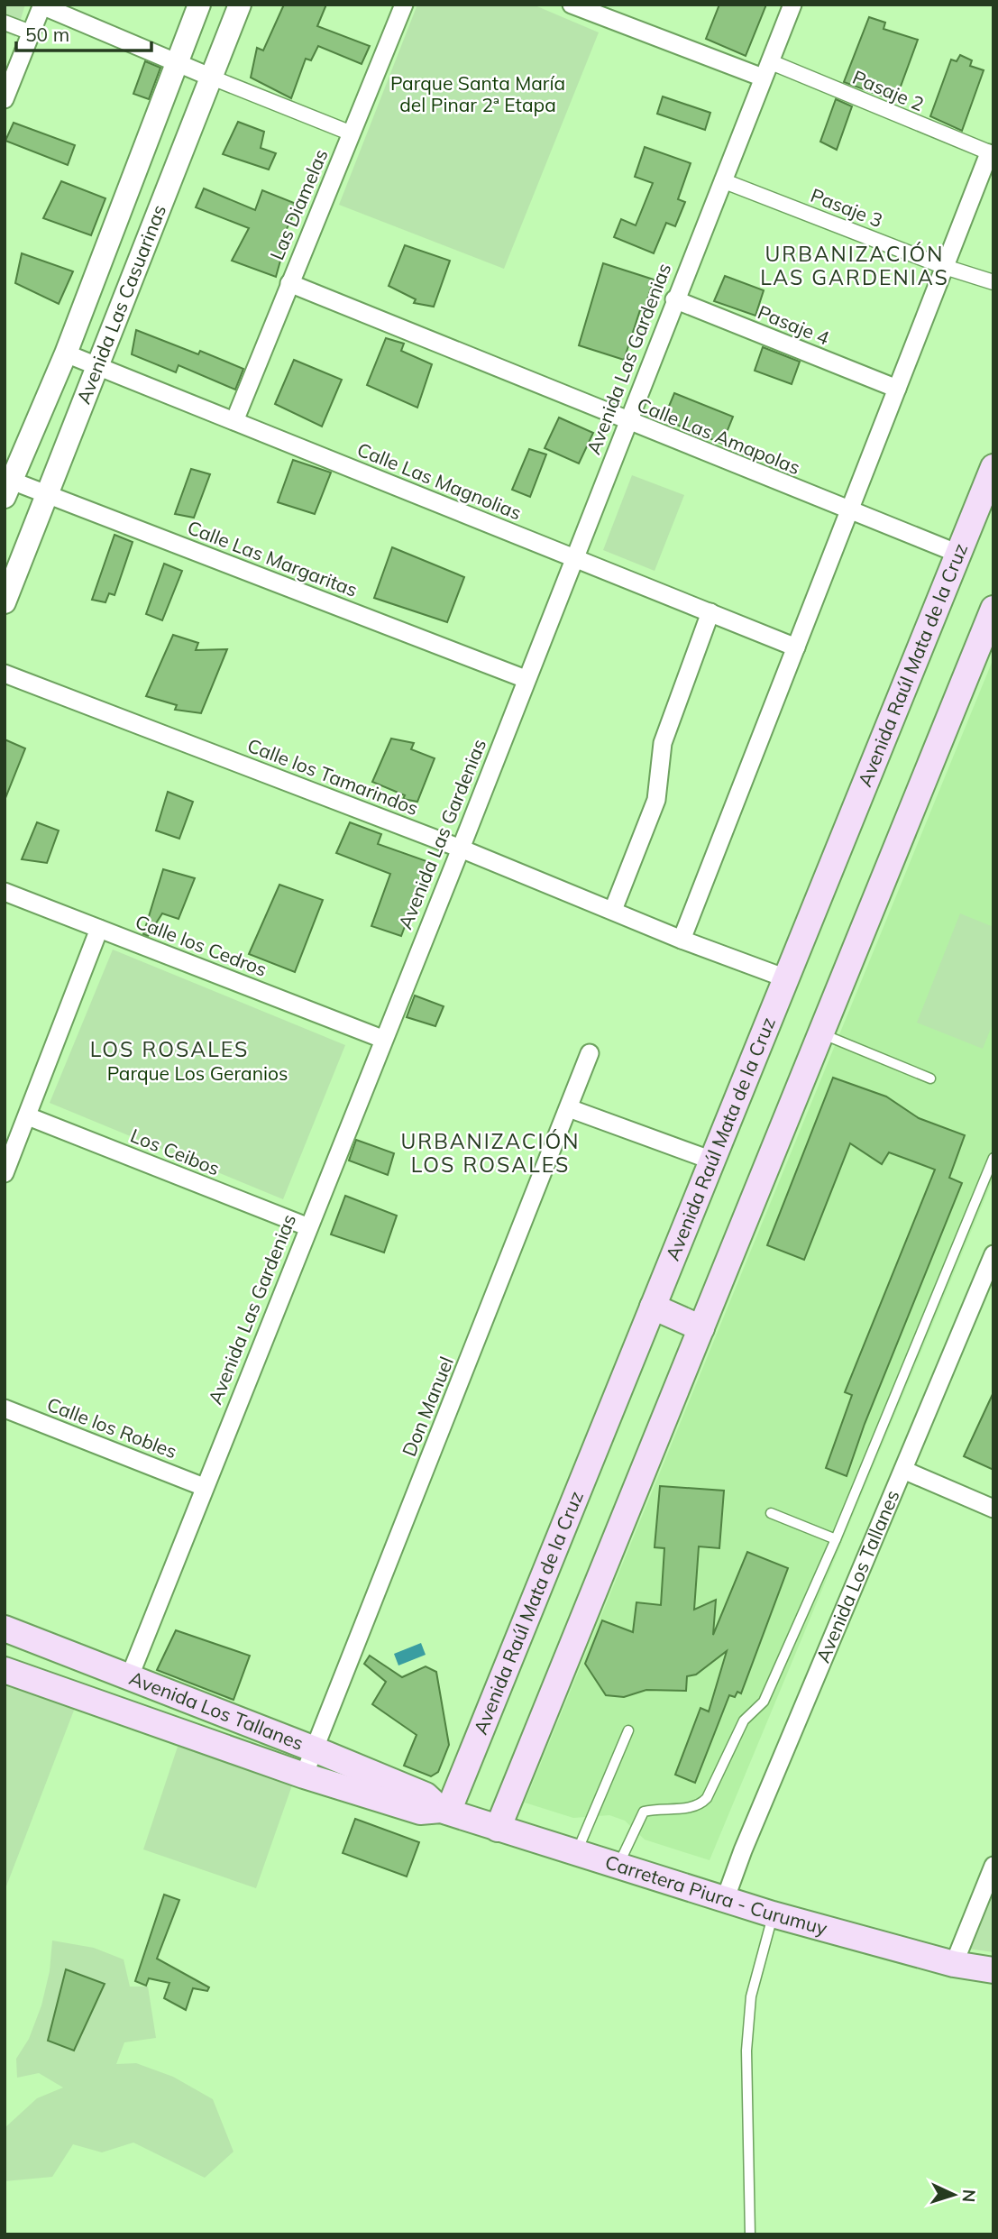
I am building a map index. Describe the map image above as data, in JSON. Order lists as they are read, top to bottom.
{
  "streets": {
    "main road": ["Avenida Raúl Mata de la Cruz", "Avenida Los Tallanes", "Carretera Piura - Curumuy"],
    "street": [
      "Pasaje 2",
      "Las Diamelas",
      "Pasaje 3",
      "Avenida Las Casuarinas",
      "Pasaje 4",
      "Avenida Las Gardenias",
      "Calle Las Amapolas",
      "Calle Las Magnolias",
      "Calle Las Margaritas",
      "Calle los Tamarindos",
      "Calle los Cedros",
      "Los Ceibos",
      "Don Manuel",
      "Calle los Robles"
    ]
  },
  "crossings": [
    ["Pasaje 2", "Avenida Las Gardenias"],
    ["Las Diamelas", "Calle Las Amapolas"],
    ["Las Diamelas", "Calle Las Magnolias"],
    ["Pasaje 3", "Avenida Las Gardenias"],
    ["Avenida Las Casuarinas", "Calle Las Magnolias"],
    ["Avenida Las Casuarinas", "Calle Las Margaritas"],
    ["Pasaje 4", "Avenida Las Gardenias"],
    ["Avenida Las Gardenias", "Calle Las Amapolas"],
    ["Avenida Las Gardenias", "Calle Las Magnolias"],
    ["Avenida Las Gardenias", "Calle Las Margaritas"],
    ["Avenida Las Gardenias", "Calle los Tamarindos"],
    ["Avenida Las Gardenias", "Calle los Cedros"],
    ["Avenida Las Gardenias", "Los Ceibos"],
    ["Avenida Las Gardenias", "Calle los Robles"],
    ["Avenida Las Gardenias", "Avenida Los Tallanes"],
    ["Calle Las Amapolas", "Avenida Raúl Mata de la Cruz"],
    ["Avenida Raúl Mata de la Cruz", "Calle los Tamarindos"],
    ["Avenida Raúl Mata de la Cruz", "Avenida Los Tallanes"],
    ["Avenida Raúl Mata de la Cruz", "Carretera Piura - Curumuy"],
    ["Don Manuel", "Avenida Los Tallanes"],
    ["Avenida Los Tallanes", "Carretera Piura - Curumuy"]
  ],
  "districts": ["URBANIZACIÓN LAS GARDENIAS", "LOS ROSALES", "URBANIZACIÓN LOS ROSALES"],
  "parks": ["Parque Santa María del Pinar 2ª Etapa", "Parque Los Geranios"],
  "scale_bar": "50 m",
  "north": "right"
}
